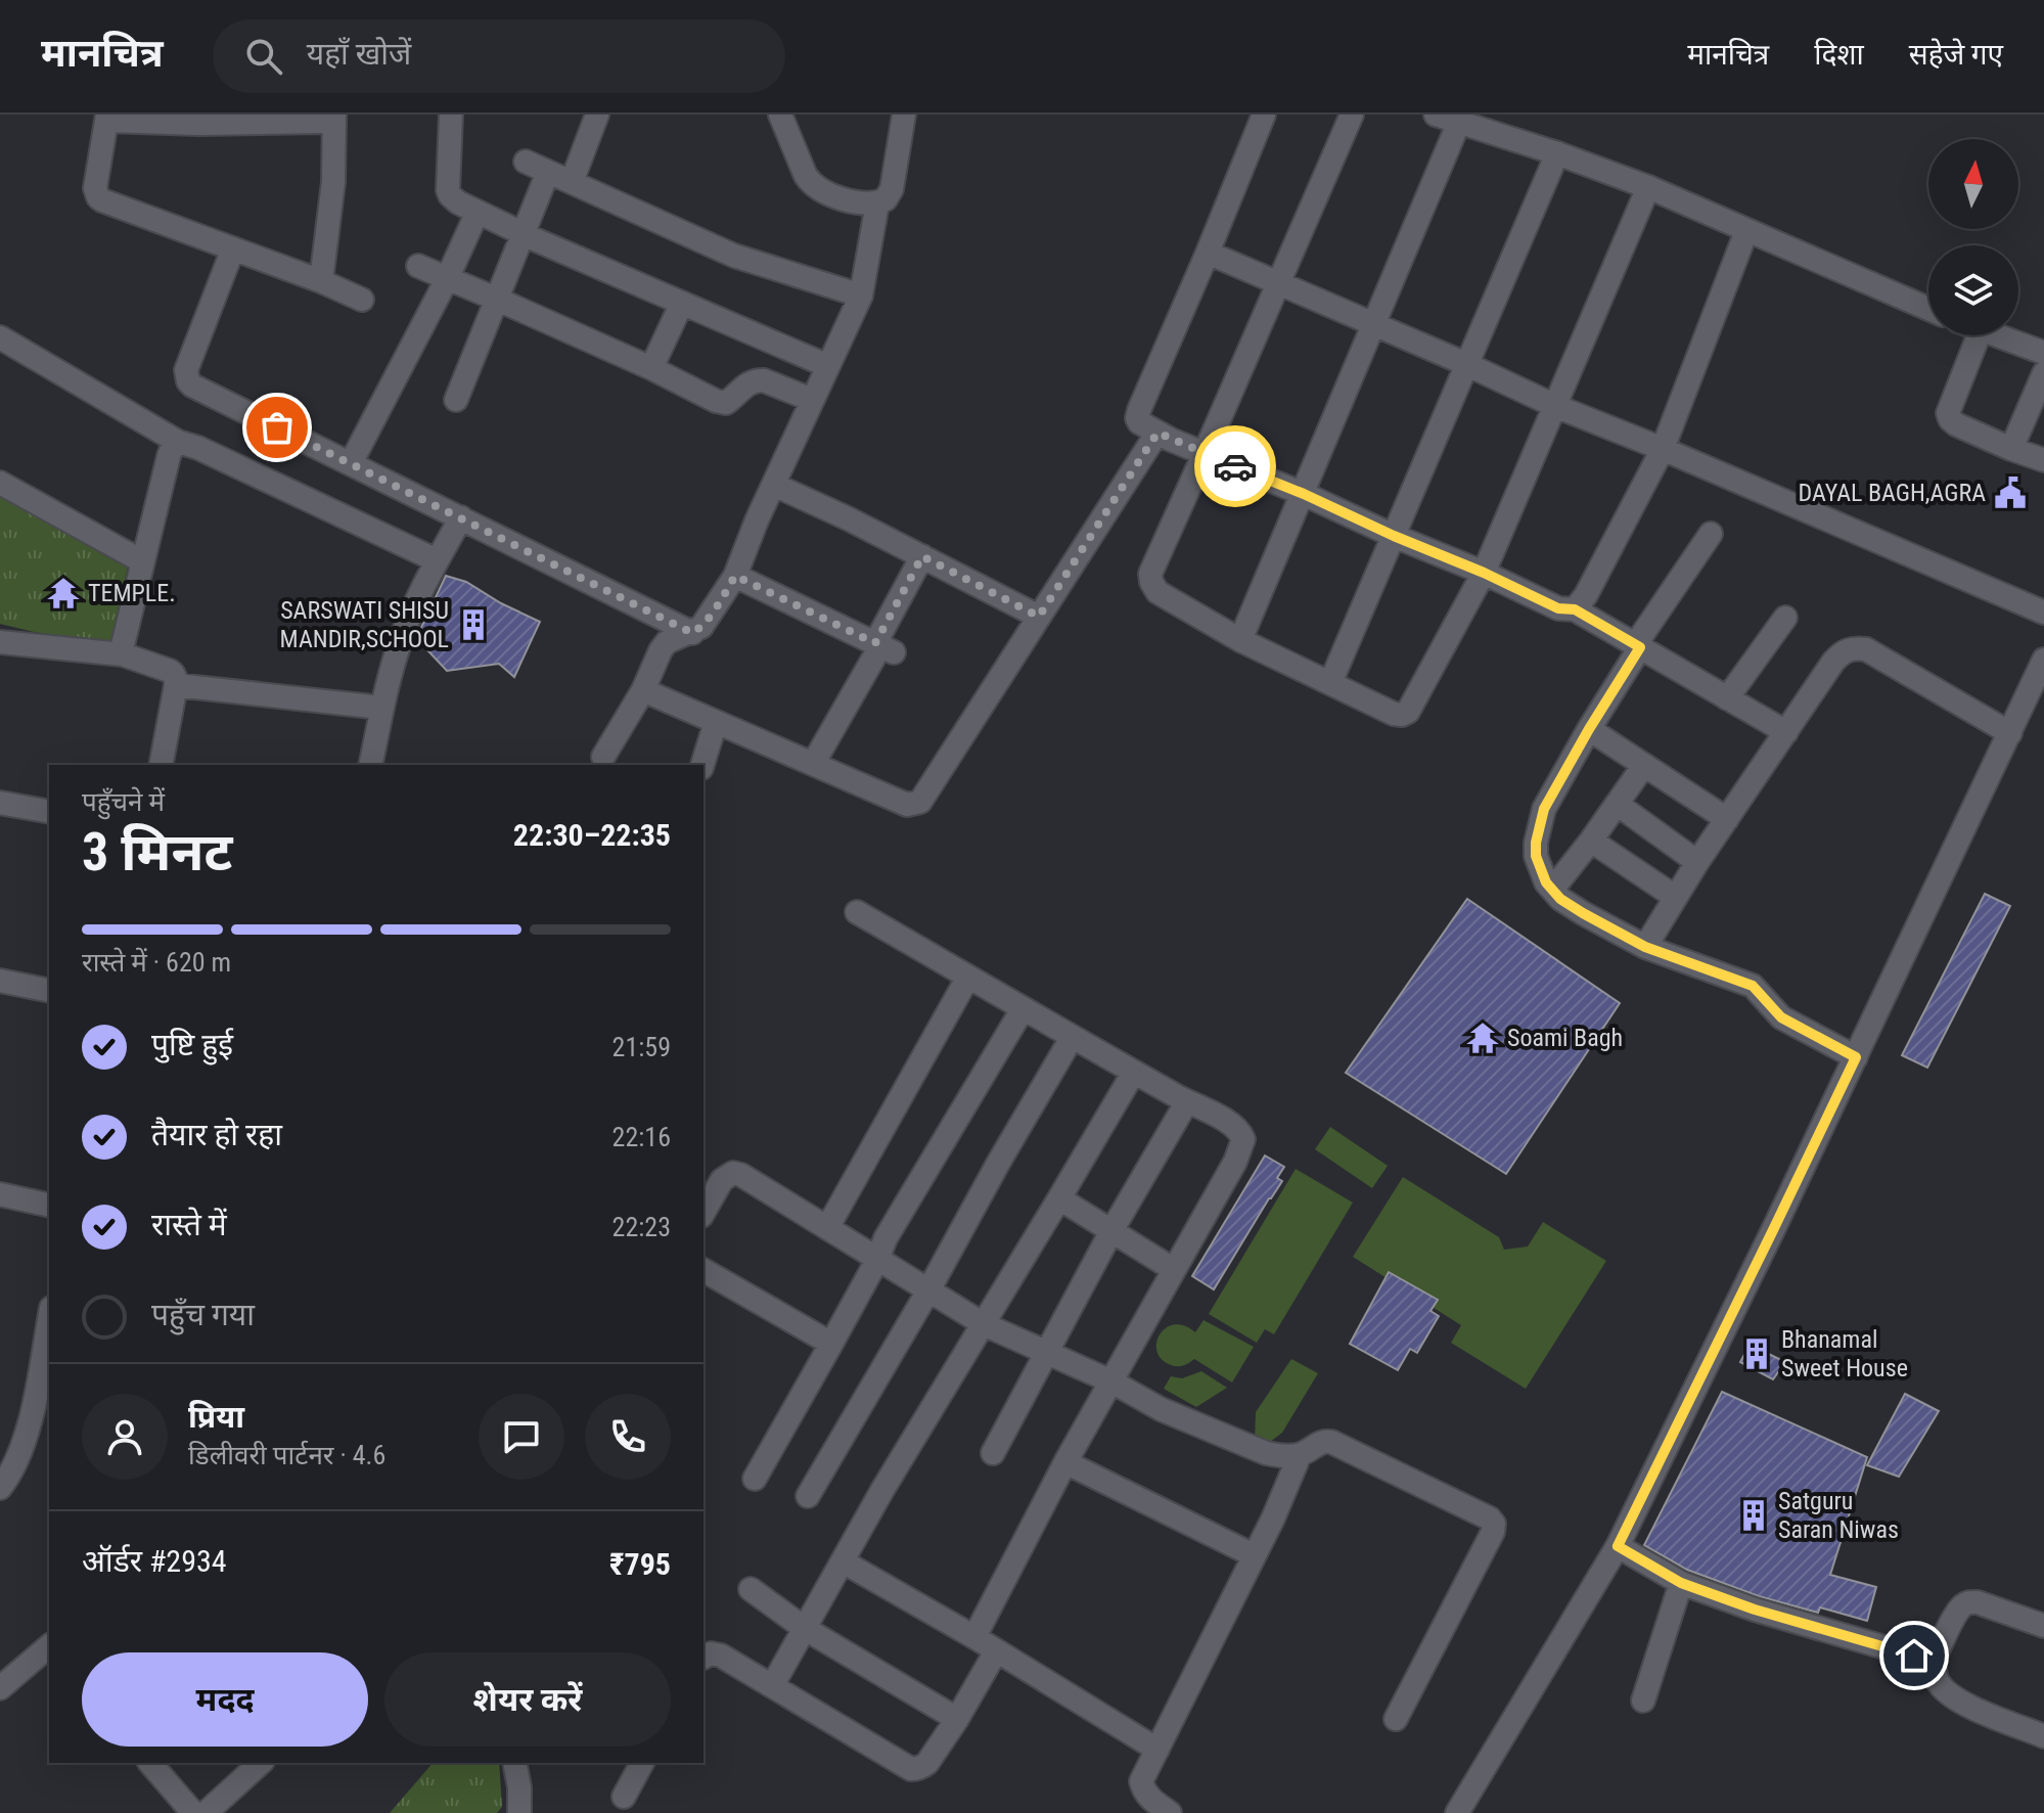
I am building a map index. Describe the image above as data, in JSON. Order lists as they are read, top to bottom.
{
  "places": {
    "public building": ["DAYAL BAGH,AGRA"],
    "temple": ["TEMPLE.", "Soami Bagh"],
    "building": ["SARSWATI SHISU MANDIR,SCHOOL", "Bhanamal Sweet House", "Satguru Saran Niwas"]
  },
  "north": "top",
  "page": {
    "header": "मानचित्र",
    "search": "यहाँ खोजें",
    "nav": ["मानचित्र", "दिशा", "सहेजे गए"],
    "heading": ["3 मिनट", "पहुँचने में", "22:30–22:35"],
    "panel": [
      "प्रिया",
      "डिलीवरी पार्टनर · 4.6",
      "ऑर्डर #2934",
      "₹795"
    ],
    "bar": "रास्ते में · 620 m",
    "list": [
      ["पुष्टि हुई", "21:59"],
      ["तैयार हो रहा", "22:16"],
      ["रास्ते में", "22:23"],
      "पहुँच गया"
    ],
    "buttons": ["मदद", "शेयर करें"]
  }
}
